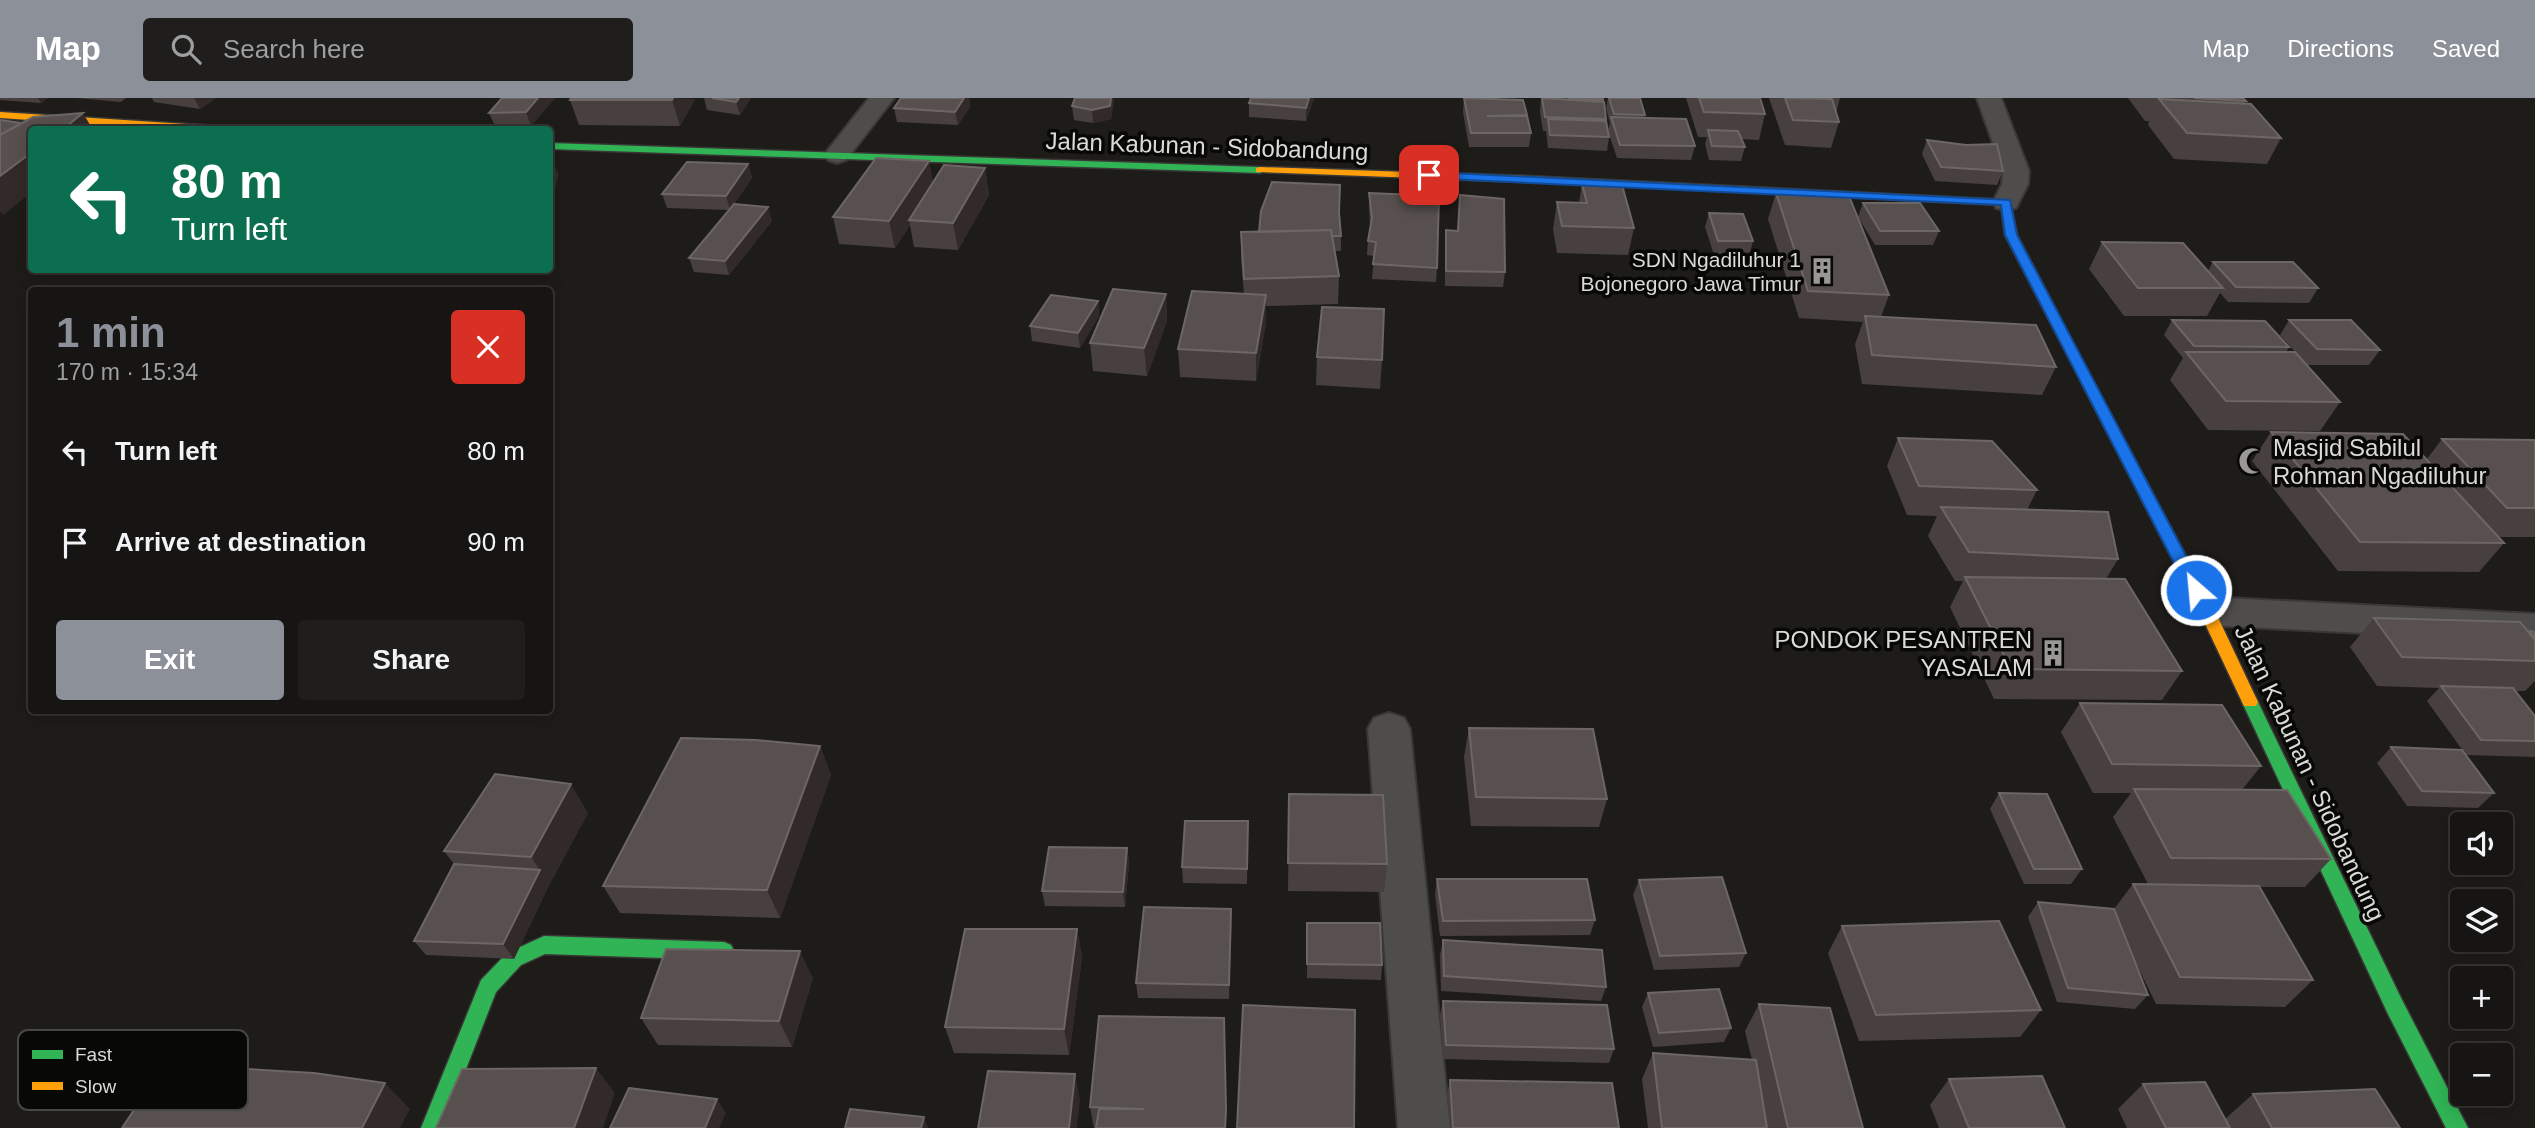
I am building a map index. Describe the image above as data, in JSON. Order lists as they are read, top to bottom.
{
  "streets": {
    "street": ["Jalan Kabunan - Sidobandung"]
  },
  "places": {
    "building": ["SDN Ngadiluhur 1 Bojonegoro Jawa Timur", "PONDOK PESANTREN YASALAM"],
    "mosque": ["Masjid Sabilul Rohman Ngadiluhur"]
  },
  "legend": ["Fast", "Slow"],
  "page": {
    "header": "Map",
    "search": "Search here",
    "nav": ["Map", "Directions", "Saved"],
    "turn": ["80 m", "Turn left"],
    "heading": ["1 min", "170 m · 15:34"],
    "list": [
      {
        "name": "Turn left",
        "value": "80 m"
      },
      {
        "name": "Arrive at destination",
        "value": "90 m"
      }
    ],
    "buttons": ["Exit", "Share"],
    "map_buttons": ["+", "−"]
  }
}
